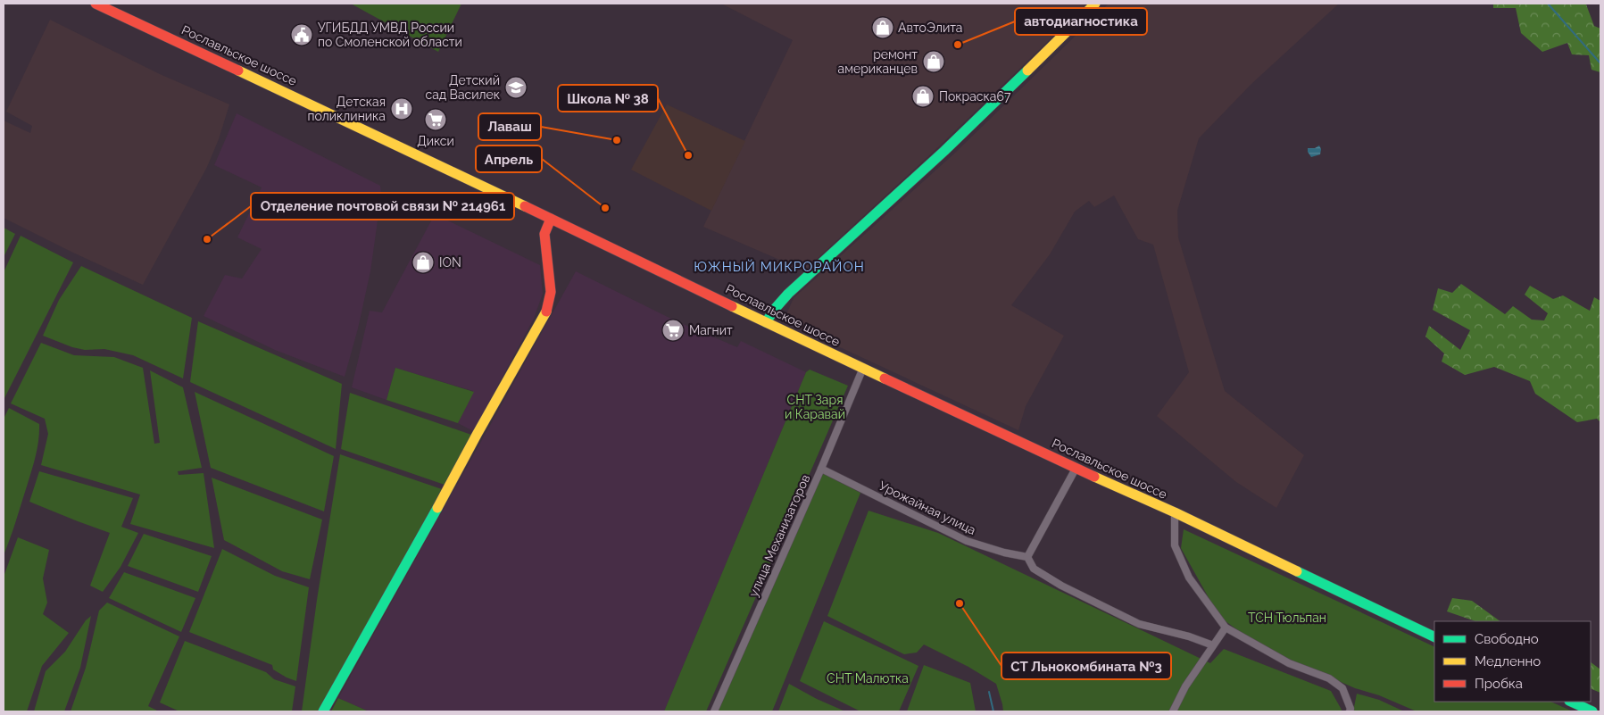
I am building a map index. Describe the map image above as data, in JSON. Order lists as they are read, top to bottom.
{
  "streets": {
    "main road": ["Рославльское шоссе"],
    "street": ["Урожайная улица", "улица Механизаторов"]
  },
  "crossings": [
    ["Рославльское шоссе", "улица Механизаторов"],
    ["Урожайная улица", "улица Механизаторов"]
  ],
  "districts": ["ЮЖНЫЙ МИКРОРАЙОН"],
  "parks": ["СНТ Заря и Каравай", "ТСН Тюльпан", "СНТ Малютка"],
  "places": {
    "shop": [
      "АвтоЭлита",
      "ремонт американцев",
      "Покраска67",
      "ION"
    ],
    "public building": ["УГИБДД УМВД России по Смоленской области"],
    "other": [
      "автодиагностика",
      "Лаваш",
      "Школа № 38",
      "Апрель",
      "Отделение почтовой связи № 214961",
      "СТ Льнокомбината №3"
    ],
    "school or university": ["Детский сад Василек"],
    "hospital": ["Детская поликлиника"],
    "supermarket": ["Дикси", "Магнит"]
  },
  "legend": ["Свободно", "Медленно", "Пробка"]
}
